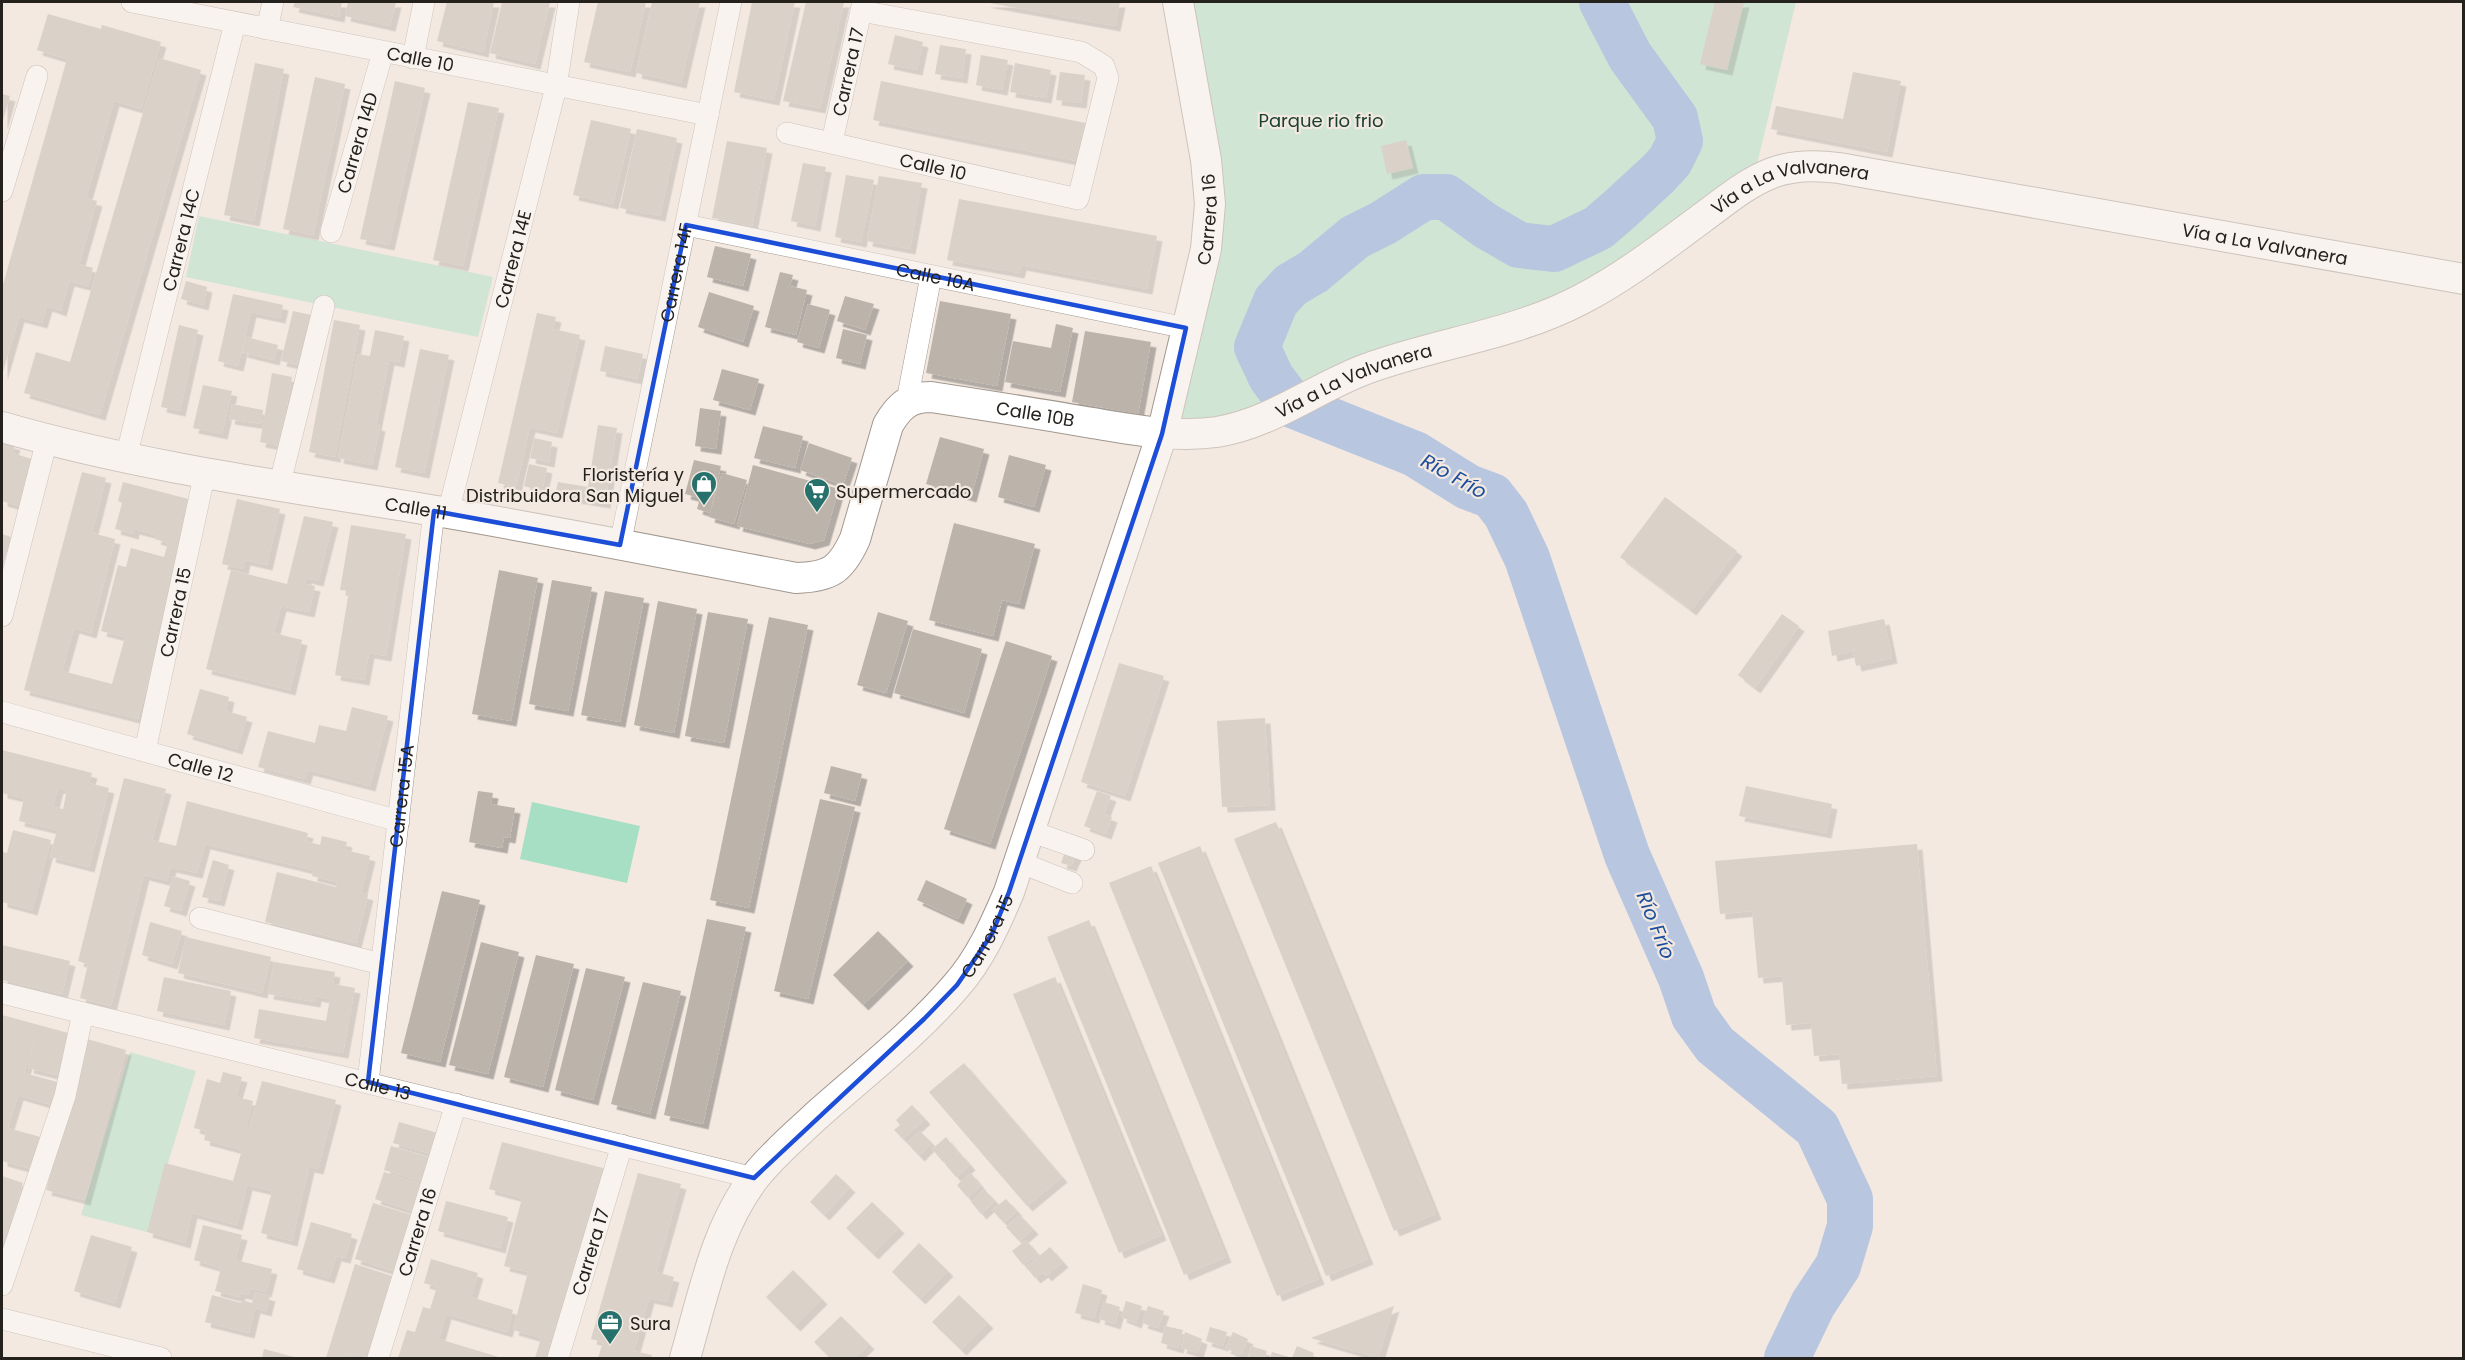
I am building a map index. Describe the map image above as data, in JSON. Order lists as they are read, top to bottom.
{
  "streets": {
    "street": [
      "Calle 10",
      "Carrera 17",
      "Carrera 14D",
      "Vía a La Valvanera",
      "Carrera 16",
      "Carrera 14C",
      "Carrera 14E",
      "Carrera 14F",
      "Calle 10A",
      "Calle 10B",
      "Calle 11",
      "Carrera 15",
      "Calle 12",
      "Carrera 15A",
      "Calle 13"
    ]
  },
  "crossings": [
    ["Calle 10", "Carrera 17"],
    ["Calle 10", "Carrera 14D"],
    ["Calle 10", "Carrera 14C"],
    ["Calle 10", "Carrera 14E"],
    ["Calle 10", "Carrera 14F"],
    ["Carrera 17", "Calle 13"],
    ["Vía a La Valvanera", "Carrera 16"],
    ["Vía a La Valvanera", "Calle 10B"],
    ["Vía a La Valvanera", "Carrera 15"],
    ["Carrera 16", "Calle 10A"],
    ["Carrera 16", "Calle 10B"],
    ["Carrera 16", "Carrera 15"],
    ["Carrera 16", "Calle 13"],
    ["Carrera 14C", "Calle 11"],
    ["Carrera 14E", "Calle 11"],
    ["Carrera 14E", "Carrera 15A"],
    ["Carrera 14F", "Calle 10A"],
    ["Carrera 14F", "Calle 11"],
    ["Calle 10B", "Calle 11"],
    ["Calle 10B", "Carrera 15"],
    ["Calle 11", "Carrera 15"],
    ["Calle 11", "Carrera 15A"],
    ["Carrera 15", "Calle 12"],
    ["Carrera 15", "Calle 13"],
    ["Calle 12", "Carrera 15A"],
    ["Carrera 15A", "Calle 13"]
  ],
  "water": ["Río Frío"],
  "parks": ["Parque rio frio"],
  "places": {
    "shop": ["Floristería y Distribuidora San Miguel"],
    "supermarket": ["Supermercado"],
    "office": ["Sura"]
  }
}
